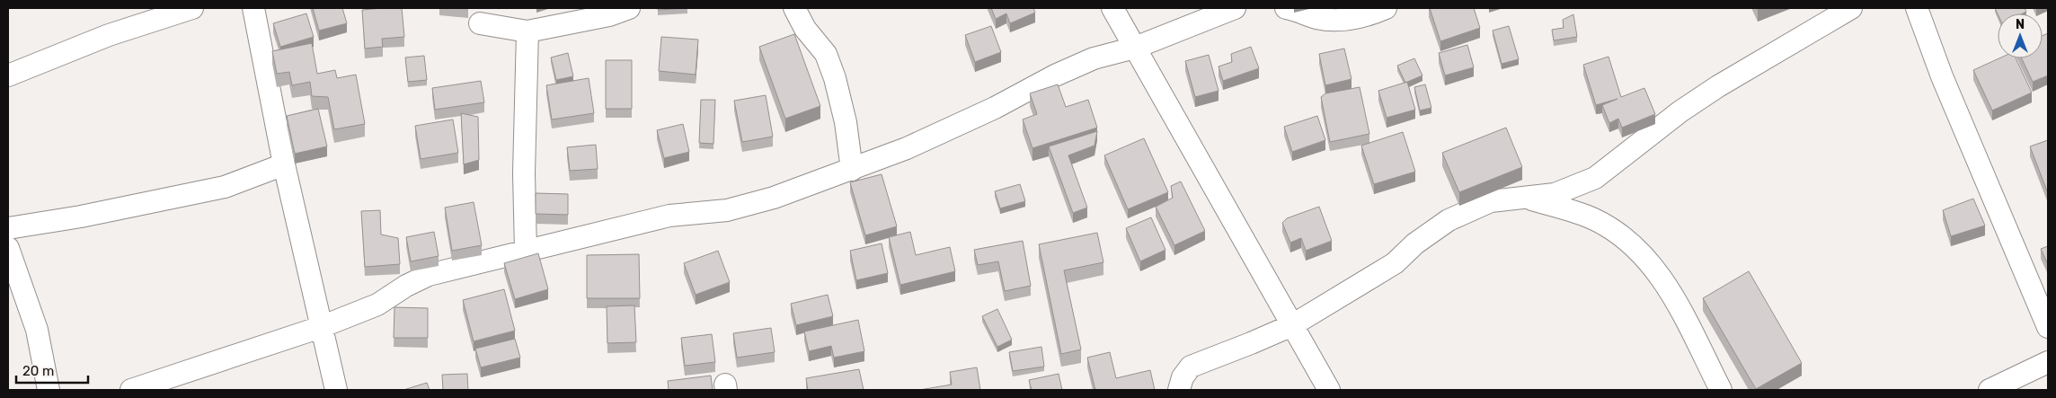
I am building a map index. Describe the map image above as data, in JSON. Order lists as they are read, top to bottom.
{
  "scale_bar": "20 m",
  "north": "top"
}
